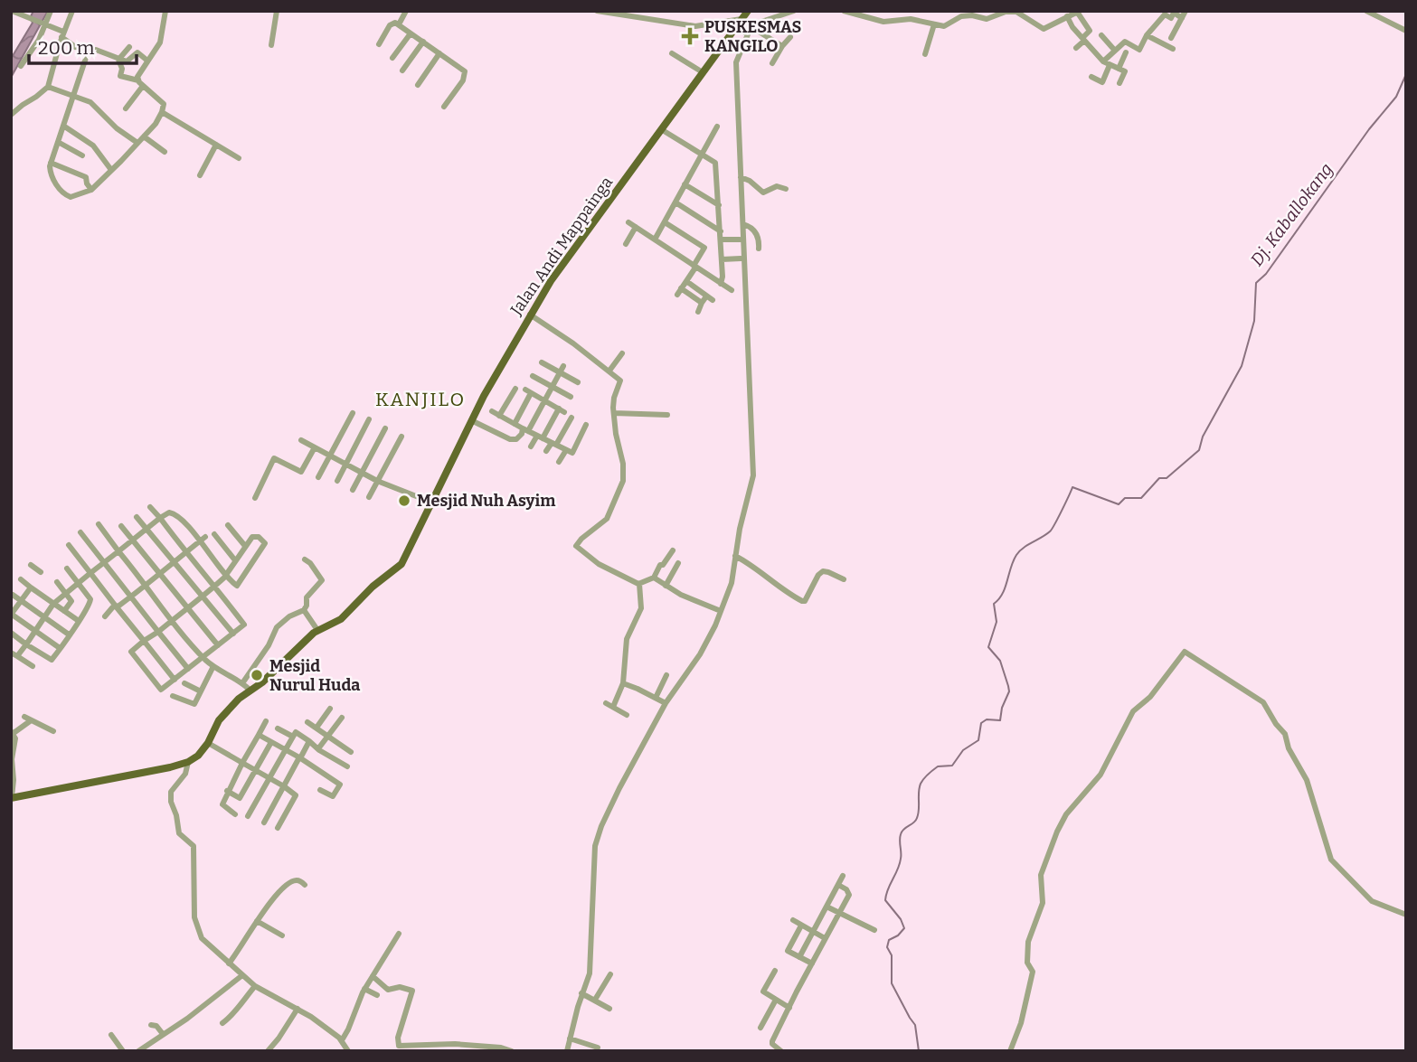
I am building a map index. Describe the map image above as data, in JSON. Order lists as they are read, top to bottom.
{
  "streets": {
    "main road": ["Jalan Andi Mappainga"]
  },
  "districts": ["KANJILO"],
  "water": ["Dj. Kaballokang"],
  "places": {
    "health": ["PUSKESMAS KANGILO"],
    "other": ["Mesjid Nuh Asyim", "Mesjid Nurul Huda"]
  },
  "scale_bar": "200 m"
}
